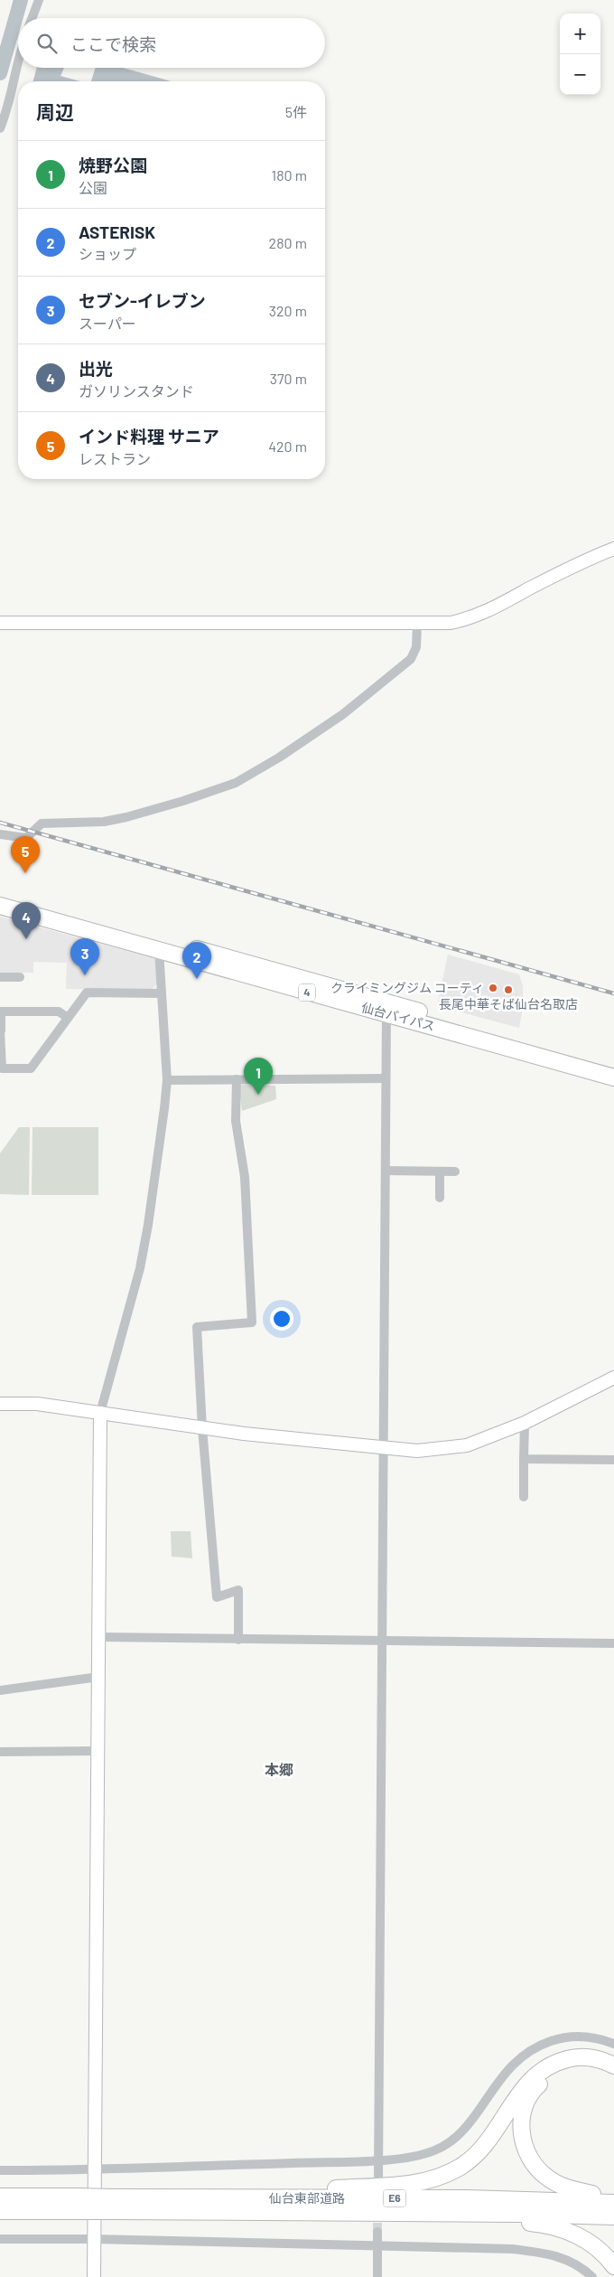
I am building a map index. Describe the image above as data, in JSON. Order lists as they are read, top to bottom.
{
  "streets": {
    "highway": [
      "4",
      "仙台バイパス",
      "仙台東部道路",
      "E6"
    ]
  },
  "districts": ["本郷"],
  "places": ["クライミングジム コーティ", "長尾中華そば仙台名取店"],
  "page": {
    "map_buttons": ["+", "−"],
    "search": "ここで検索",
    "heading": ["周辺", "5件"],
    "list": [
      {
        "mark": "1",
        "name": "焼野公園",
        "note": "公園",
        "value": "180 m"
      },
      {
        "mark": "2",
        "name": "ASTERISK",
        "note": "ショップ",
        "value": "280 m"
      },
      {
        "mark": "3",
        "name": "セブン-イレブン",
        "note": "スーパー",
        "value": "320 m"
      },
      {
        "mark": "4",
        "name": "出光",
        "note": "ガソリンスタンド",
        "value": "370 m"
      },
      {
        "mark": "5",
        "name": "インド料理 サニア",
        "note": "レストラン",
        "value": "420 m"
      }
    ],
    "pins": [
      "5",
      "4",
      "3",
      "2",
      "1"
    ]
  }
}
